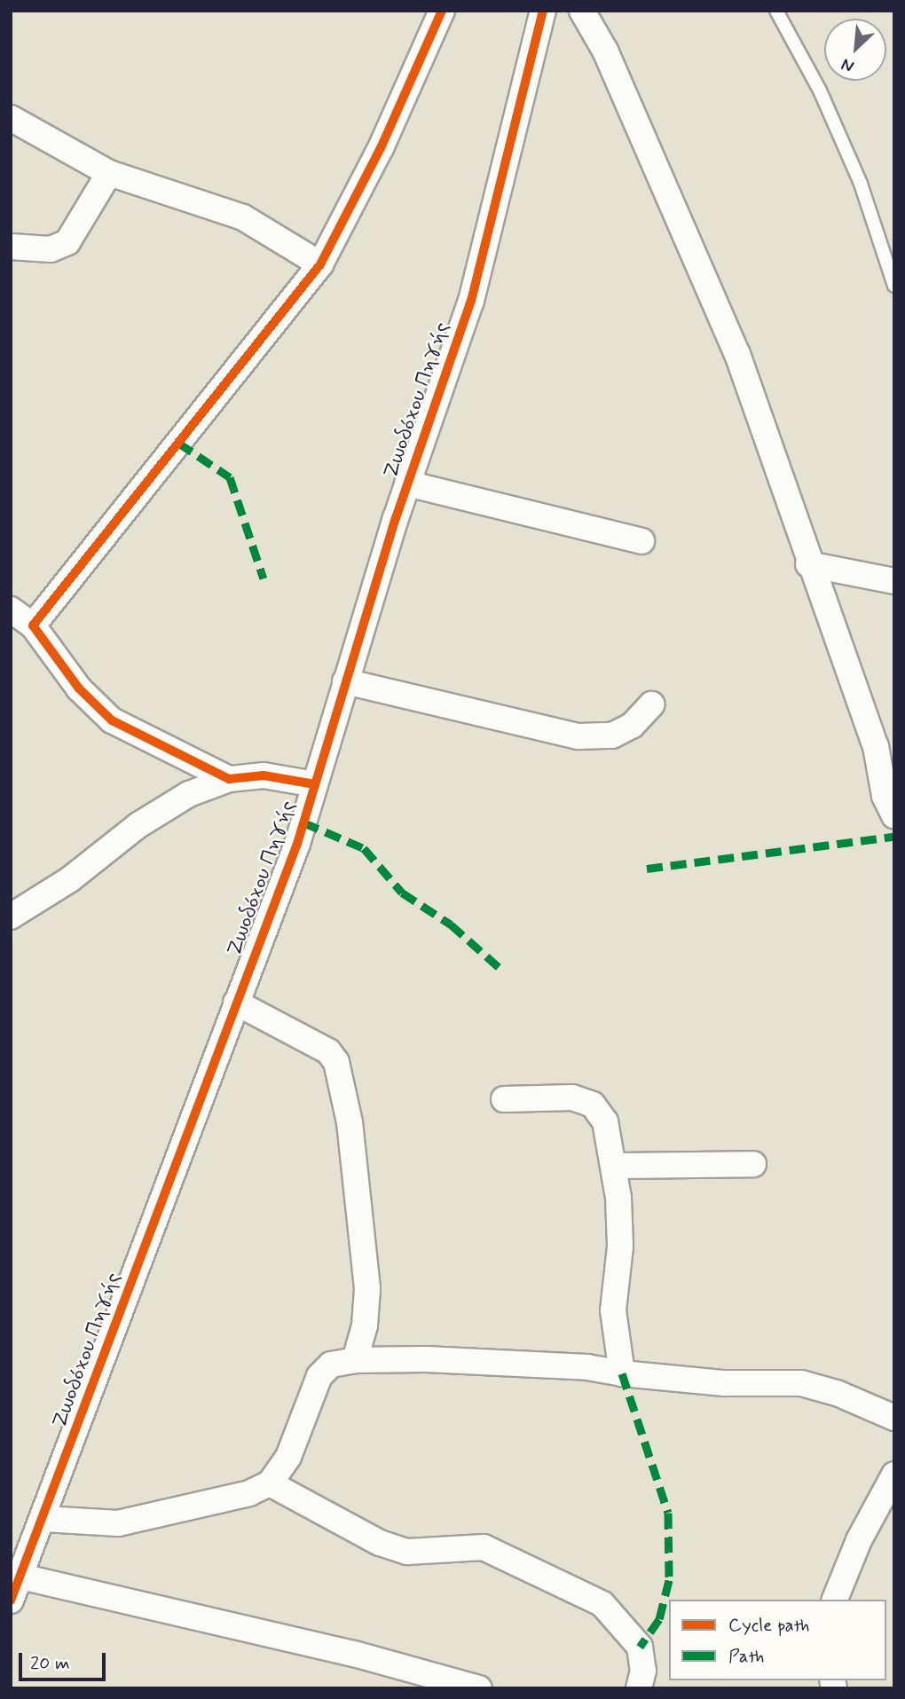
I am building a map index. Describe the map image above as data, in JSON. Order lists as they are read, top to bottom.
{
  "streets": {
    "street": ["Ζωοδόχου Πηγής"]
  },
  "legend": ["Cycle path", "Path"],
  "scale_bar": "20 m",
  "north": "bottom left"
}
